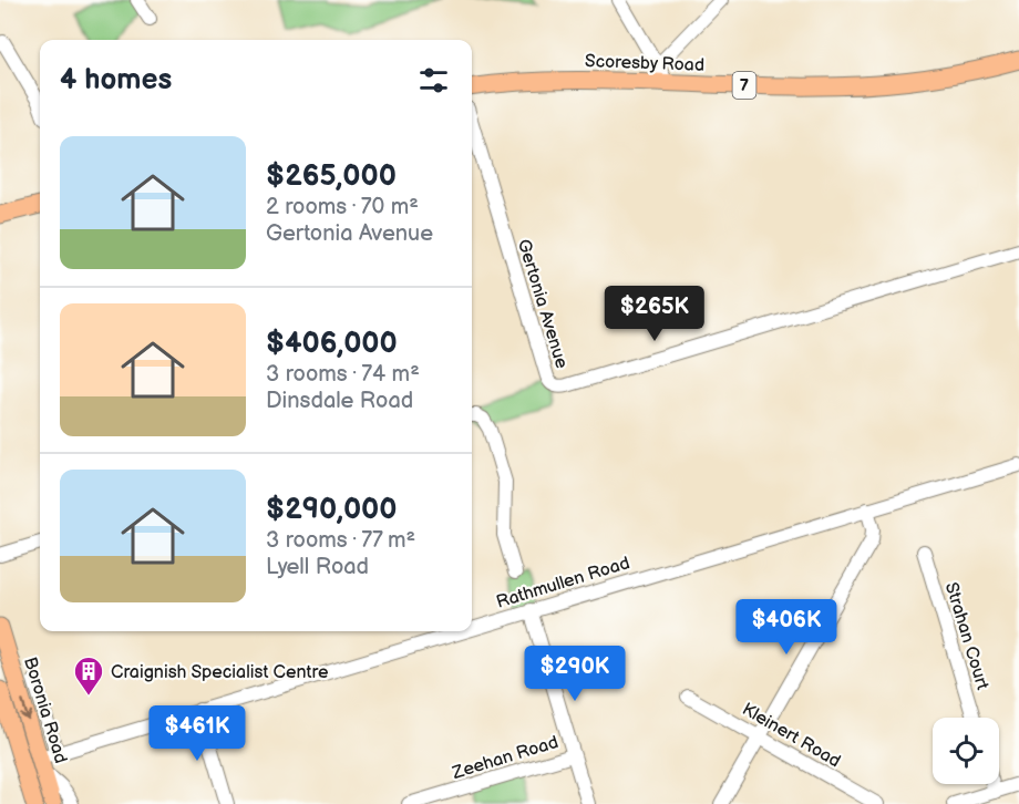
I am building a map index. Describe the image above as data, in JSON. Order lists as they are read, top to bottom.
{
  "streets": {
    "main road": ["Scoresby Road", "7", "Boronia Road"],
    "street": [
      "Gertonia Avenue",
      "Rathmullen Road",
      "Strahan Court",
      "Kleinert Road",
      "Zeehan Road"
    ]
  },
  "crossings": [
    ["Rathmullen Road", "Boronia Road"]
  ],
  "places": {
    "building": ["Craignish Specialist Centre"]
  },
  "page": {
    "heading": "4 homes",
    "list": [
      {
        "name": "$265,000",
        "note": "2 rooms · 70 m² · Gertonia Avenue"
      },
      {
        "name": "$406,000",
        "note": "3 rooms · 74 m² · Dinsdale Road"
      },
      {
        "name": "$290,000",
        "note": "3 rooms · 77 m² · Lyell Road"
      }
    ],
    "price": [
      "$265K",
      "$406K",
      "$290K",
      "$461K"
    ]
  }
}
